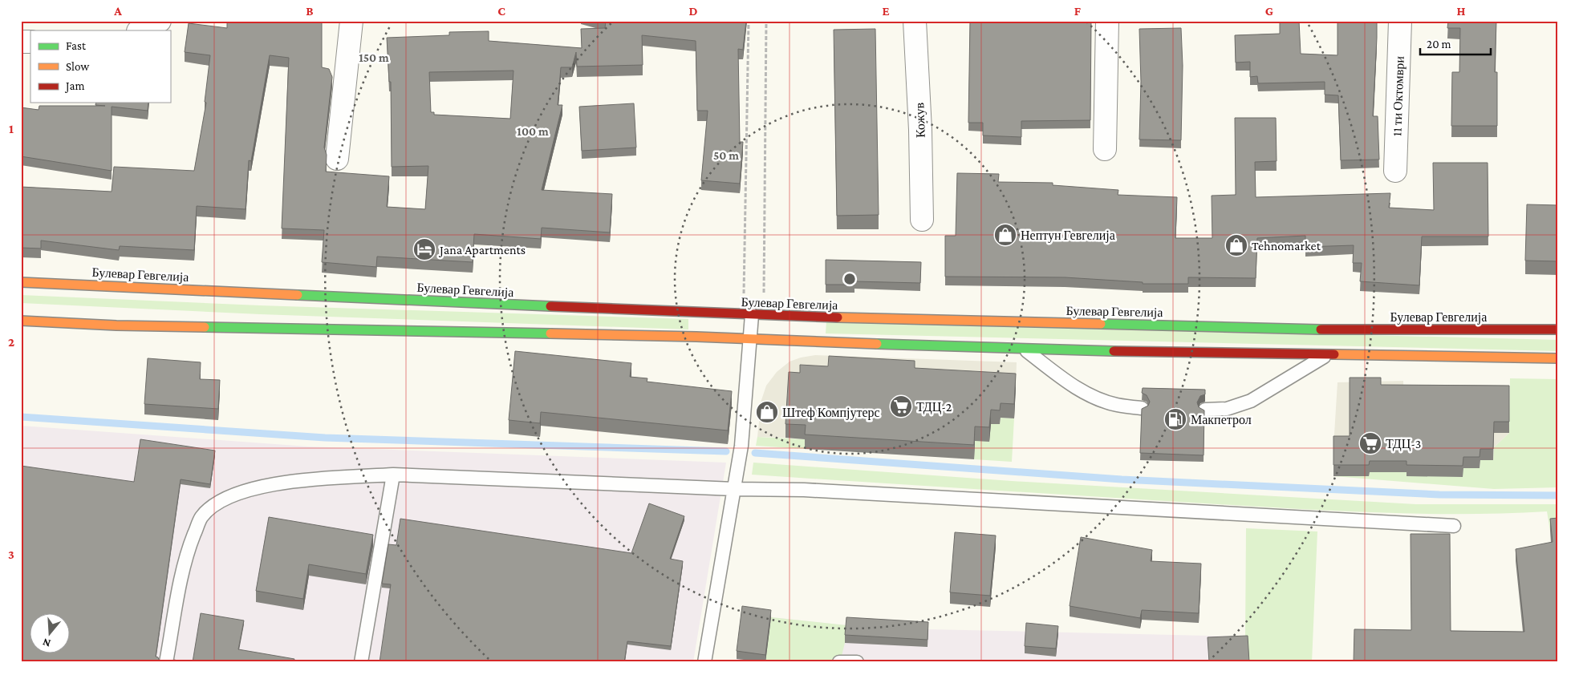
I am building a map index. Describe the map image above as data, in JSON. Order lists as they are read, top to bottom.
{
  "streets": {
    "main road": ["Булевар Гевгелија"],
    "street": ["11 ти Октомври", "Кожув"]
  },
  "places": {
    "shop": ["Нептун Гевгелија", "Tehnomarket", "Штеф Компјутерс"],
    "hotel": ["Jana Apartments"],
    "supermarket": ["ТДЦ-2", "ТДЦ-3"],
    "fuel station": ["Макпетрол"]
  },
  "legend": ["Fast", "Slow", "Jam"],
  "scale_bar": "20 m",
  "north": "bottom",
  "grid": {
    "columns": [
      "A",
      "B",
      "C",
      "D",
      "E",
      "F",
      "G",
      "H"
    ],
    "rows": ["1", "2", "3"]
  },
  "rings": ["150 m", "100 m", "50 m"]
}
